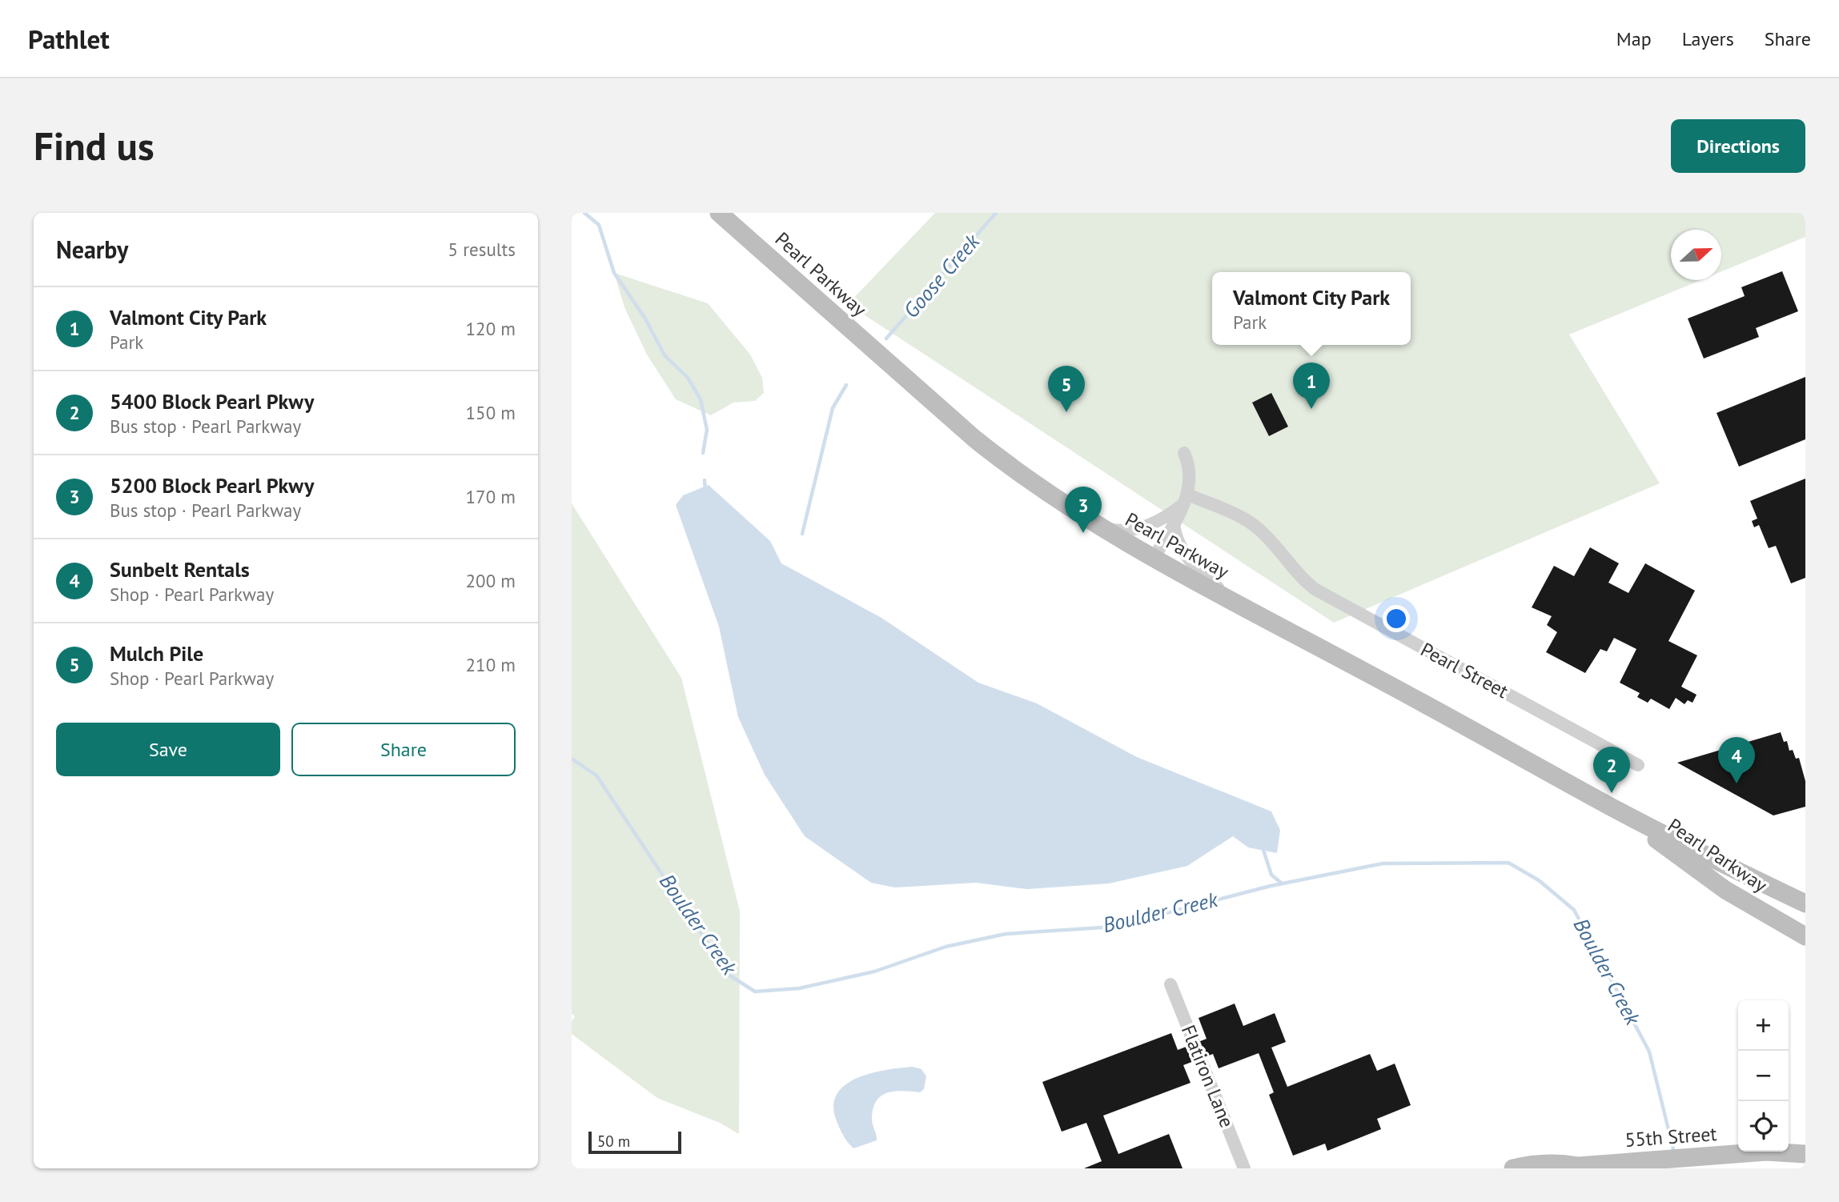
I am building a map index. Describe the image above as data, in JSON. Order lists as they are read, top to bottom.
{
  "streets": {
    "main road": ["Pearl Parkway", "55th Street"],
    "street": ["Pearl Street", "Flatiron Lane"]
  },
  "water": ["Goose Creek", "Boulder Creek"],
  "scale_bar": "50 m",
  "north": "right",
  "page": {
    "header": "Pathlet",
    "nav": ["Map", "Layers", "Share"],
    "buttons": [
      "Directions",
      ["Save", "Share"]
    ],
    "title": "Find us",
    "heading": ["Nearby", "5 results"],
    "popup": ["Valmont City Park", "Park"],
    "list": [
      {
        "mark": "1",
        "name": "Valmont City Park",
        "note": "Park",
        "value": "120 m"
      },
      {
        "mark": "2",
        "name": "5400 Block Pearl Pkwy",
        "note": "Bus stop · Pearl Parkway",
        "value": "150 m"
      },
      {
        "mark": "3",
        "name": "5200 Block Pearl Pkwy",
        "note": "Bus stop · Pearl Parkway",
        "value": "170 m"
      },
      {
        "mark": "4",
        "name": "Sunbelt Rentals",
        "note": "Shop · Pearl Parkway",
        "value": "200 m"
      },
      {
        "mark": "5",
        "name": "Mulch Pile",
        "note": "Shop · Pearl Parkway",
        "value": "210 m"
      }
    ],
    "pins": [
      "1",
      "5",
      "3",
      "4",
      "2"
    ],
    "map_buttons": ["+", "−"],
    "scale": "50 m"
  }
}
